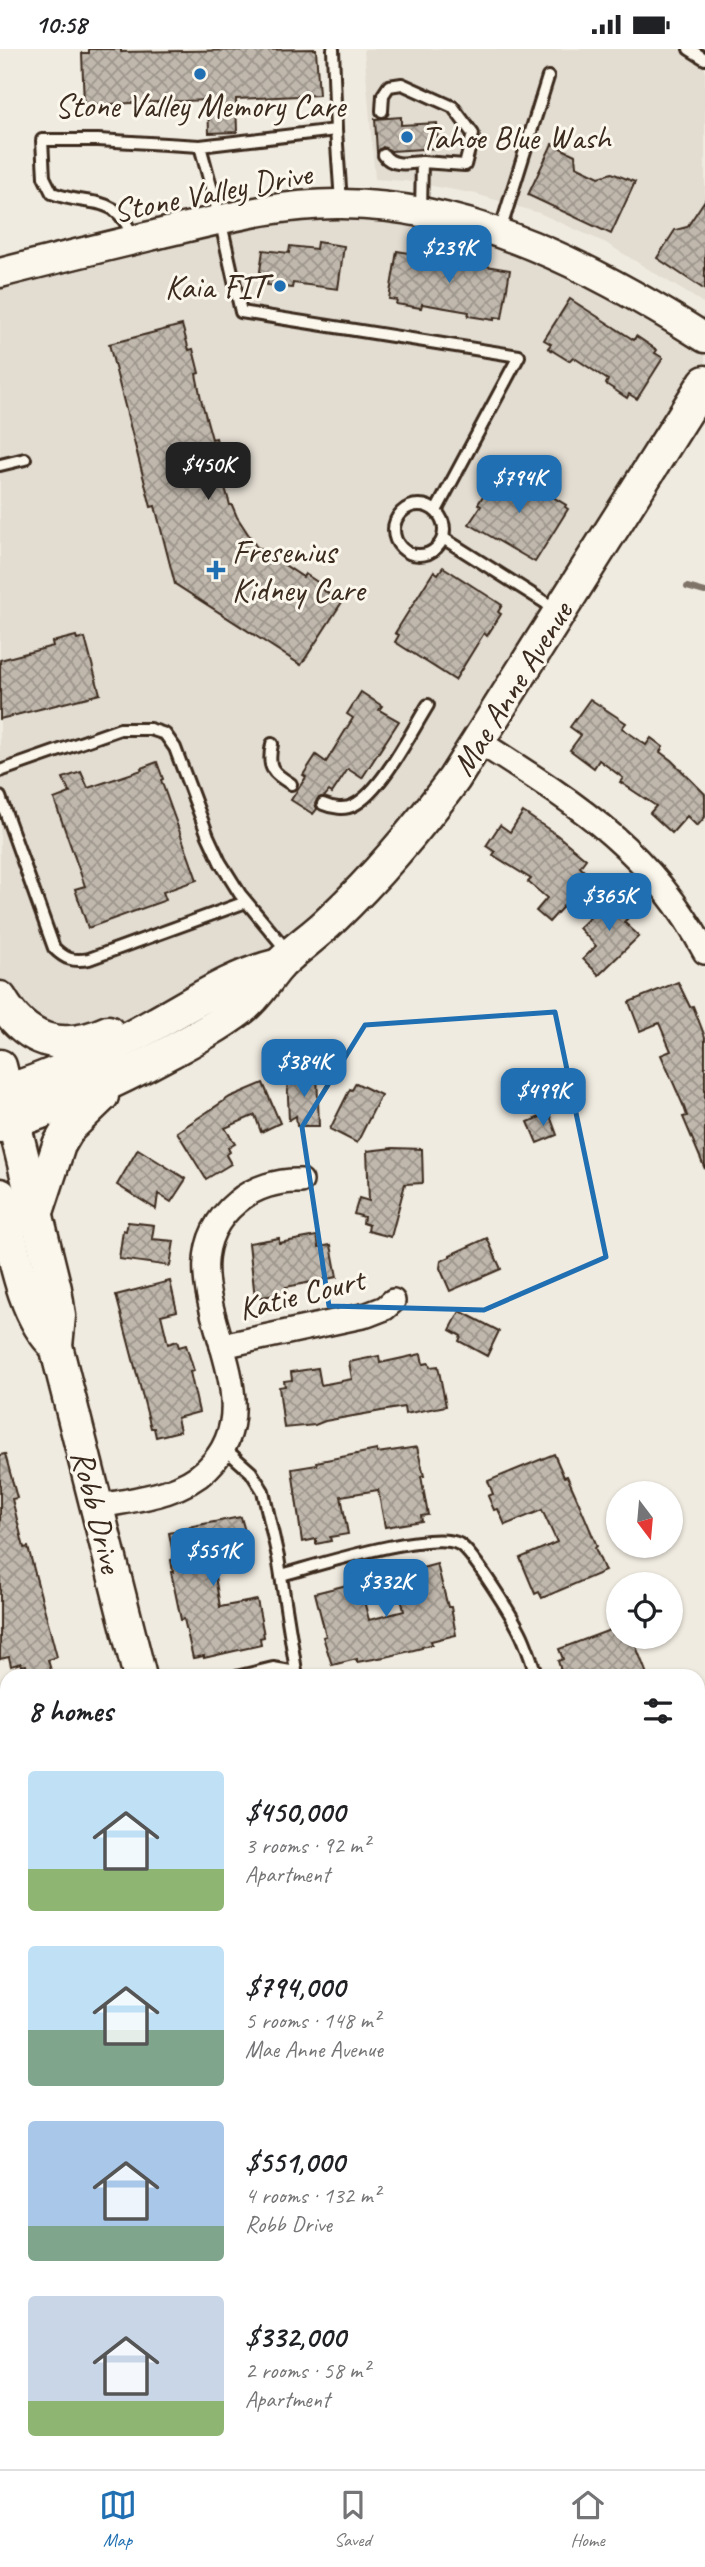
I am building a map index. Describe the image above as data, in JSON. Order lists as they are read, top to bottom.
{
  "streets": {
    "main road": ["Mae Anne Avenue", "Robb Drive"],
    "street": ["Stone Valley Drive", "Katie Court"]
  },
  "crossings": [
    ["Mae Anne Avenue", "Robb Drive"]
  ],
  "places": {
    "other": ["Stone Valley Memory Care", "Tahoe Blue Wash", "Kaia FIT"],
    "health": ["Fresenius Kidney Care"]
  },
  "north": "bottom",
  "page": {
    "status": "10:58",
    "price": [
      "$239K",
      "$450K",
      "$794K",
      "$365K",
      "$384K",
      "$499K",
      "$551K",
      "$332K"
    ],
    "heading": "8 homes",
    "list": [
      {
        "name": "$450,000",
        "note": "3 rooms · 92 m² · Apartment"
      },
      {
        "name": "$794,000",
        "note": "5 rooms · 148 m² · Mae Anne Avenue"
      },
      {
        "name": "$551,000",
        "note": "4 rooms · 132 m² · Robb Drive"
      },
      {
        "name": "$332,000",
        "note": "2 rooms · 58 m² · Apartment"
      }
    ],
    "tabs": ["Map", "Saved", "Home"]
  }
}
